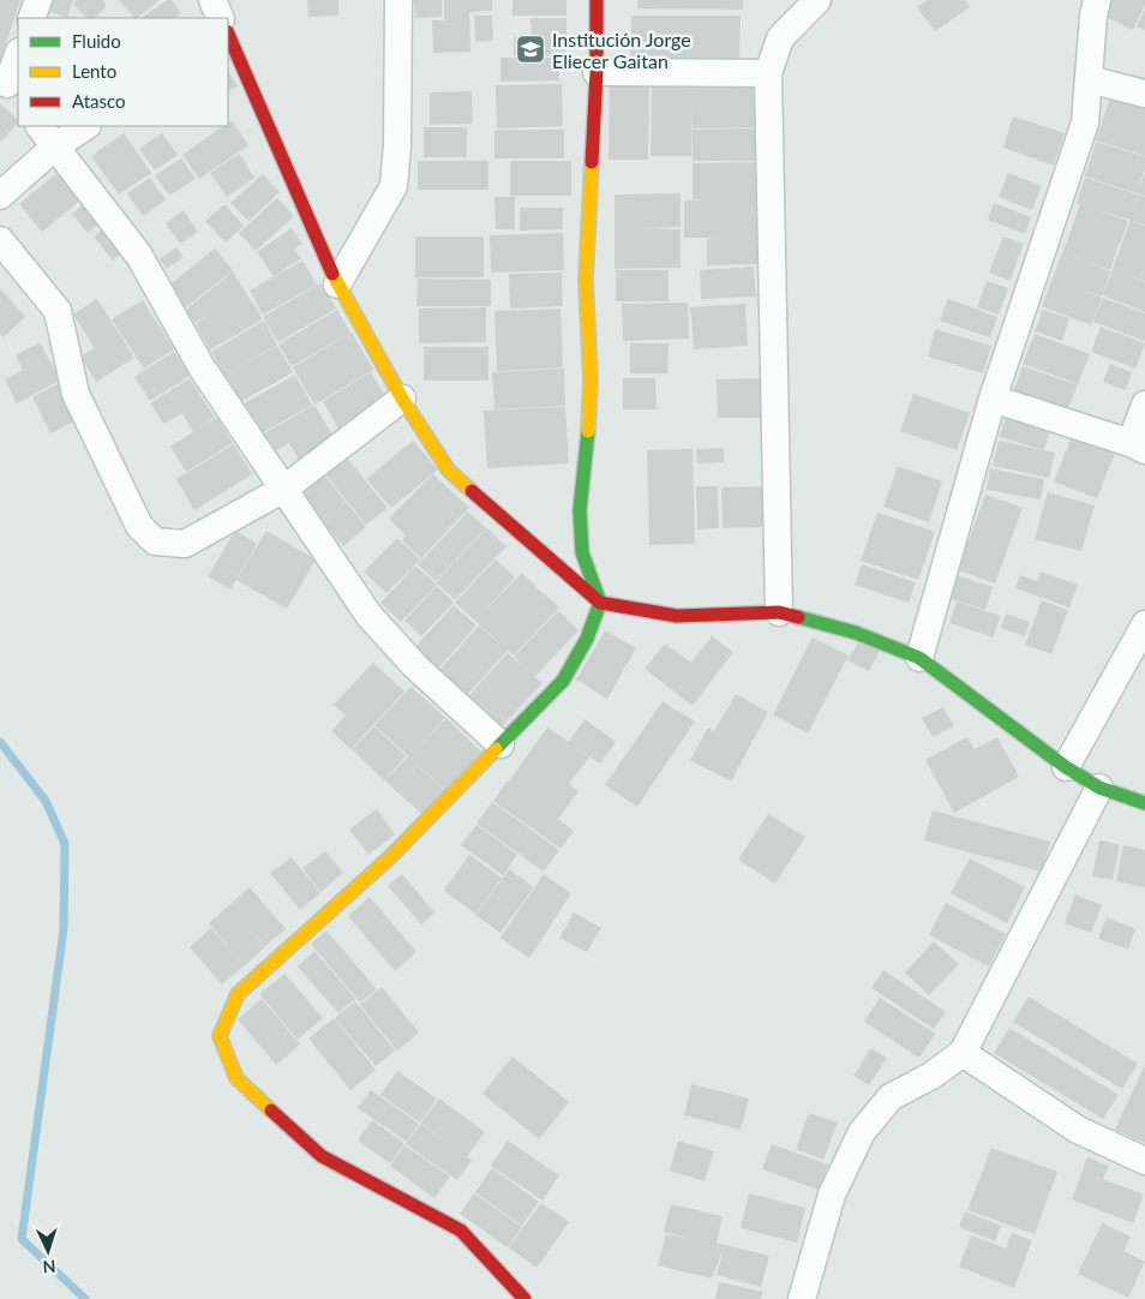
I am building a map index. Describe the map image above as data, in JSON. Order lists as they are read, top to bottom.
{
  "places": {
    "school or university": ["Institución Jorge Eliecer Gaitan"]
  },
  "legend": ["Fluido", "Lento", "Atasco"],
  "north": "bottom"
}
